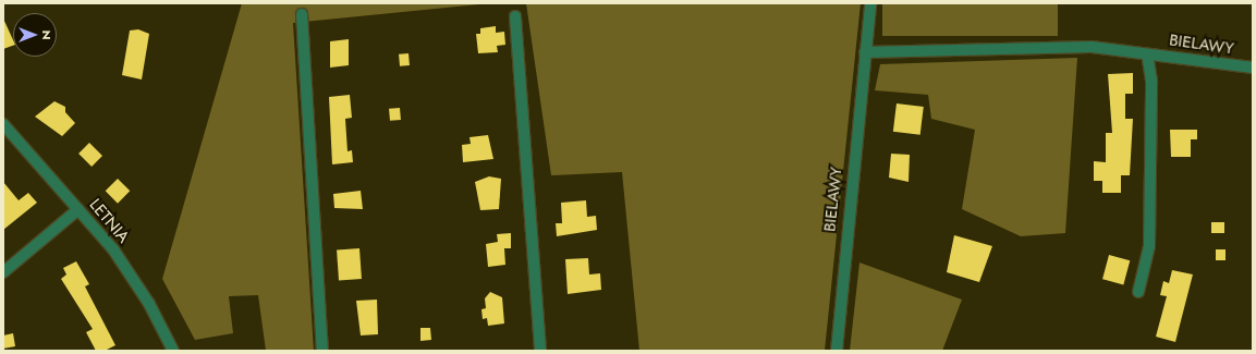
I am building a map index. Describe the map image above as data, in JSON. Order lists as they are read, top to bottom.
{
  "streets": {
    "street": ["BIELAWY", "LETNIA"]
  },
  "north": "right"
}
